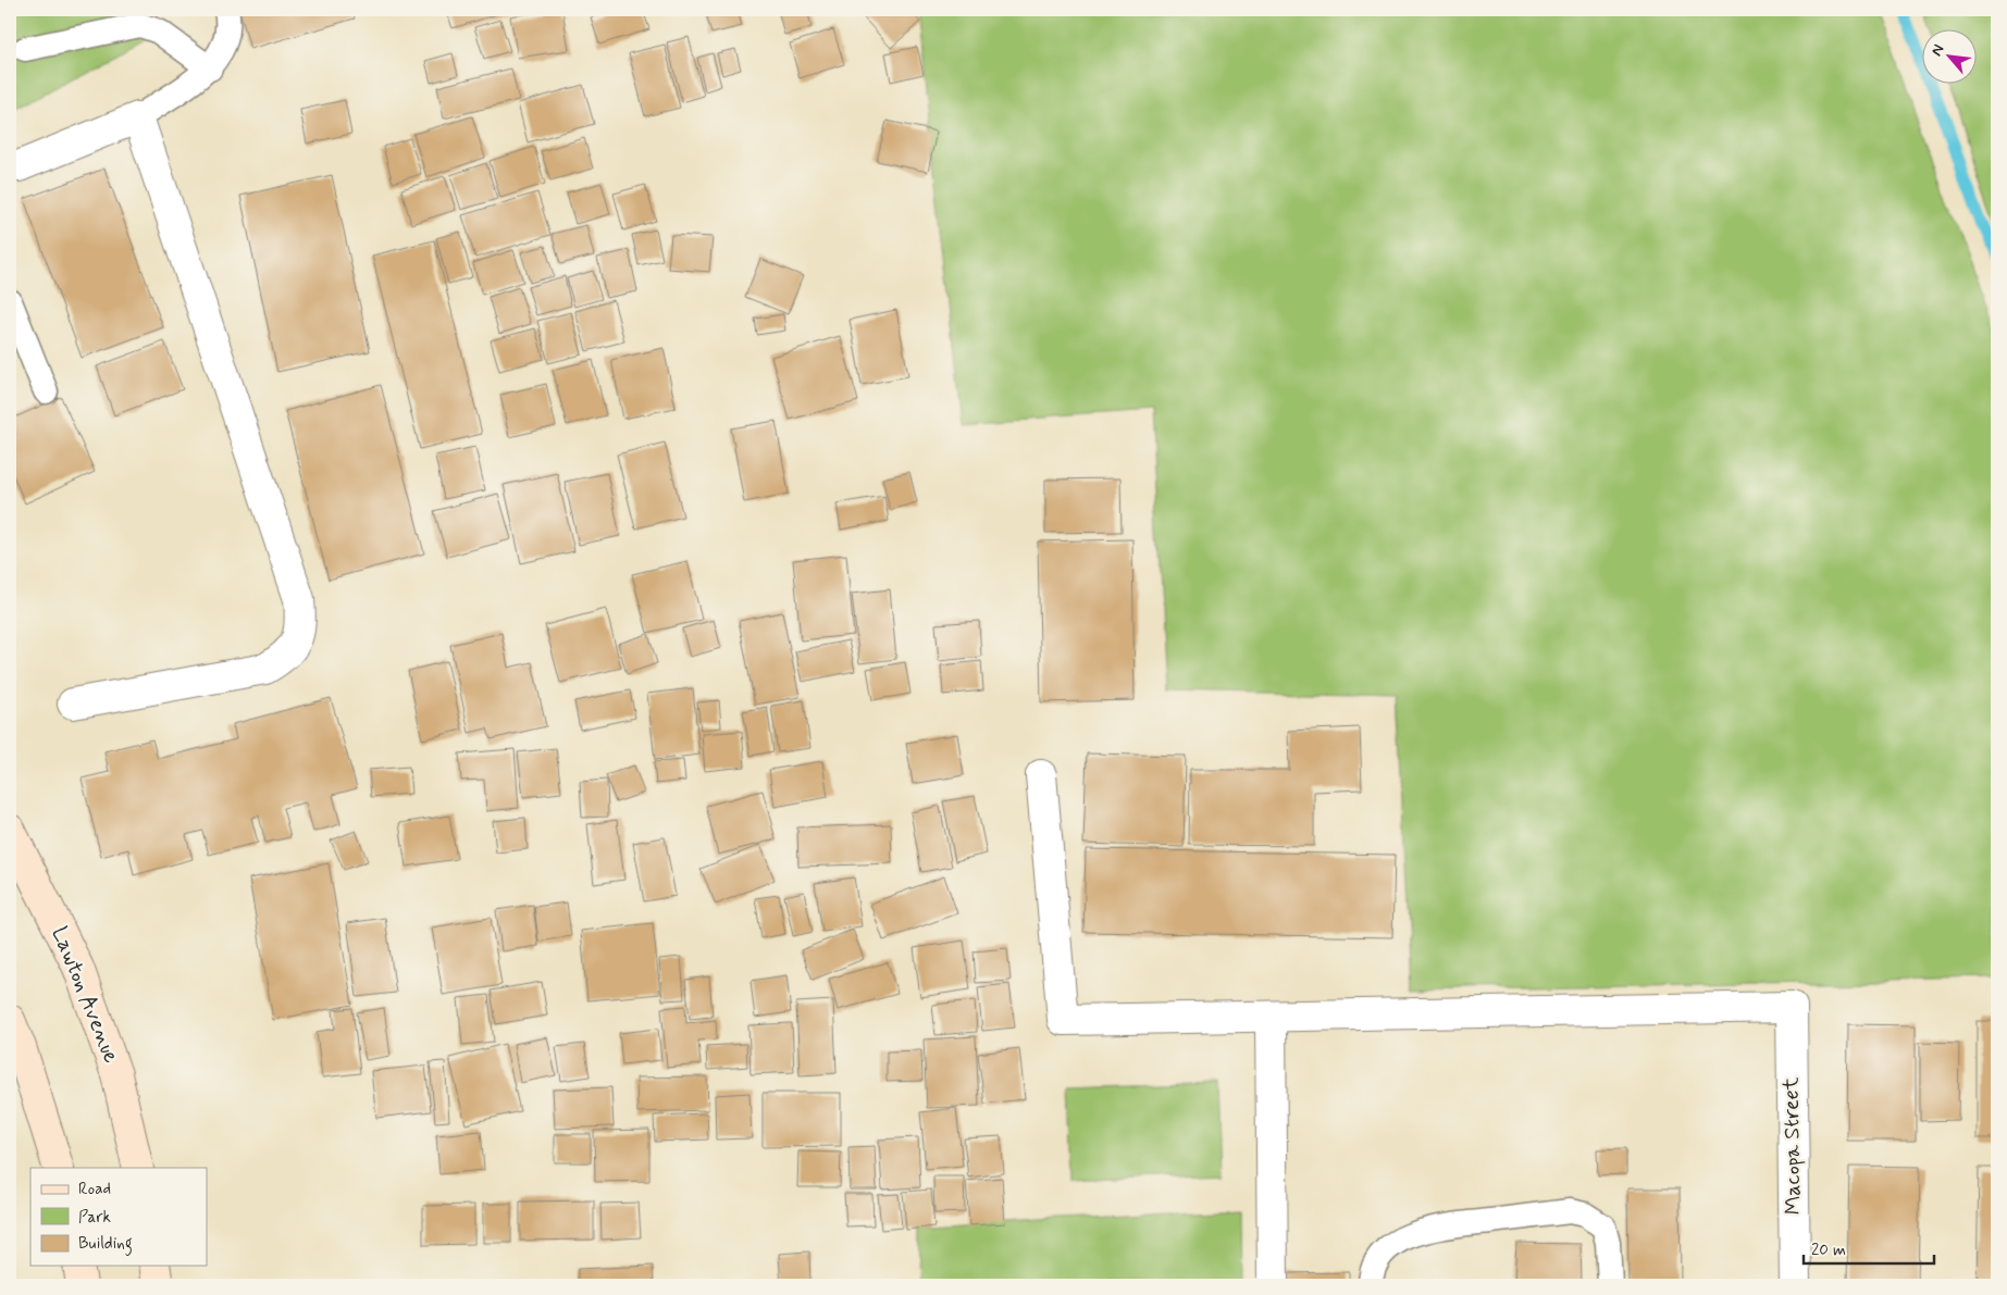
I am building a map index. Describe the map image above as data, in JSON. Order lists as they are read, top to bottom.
{
  "streets": {
    "main road": ["Lawton Avenue"],
    "street": ["Macopa Street"]
  },
  "legend": ["Road", "Park", "Building"],
  "scale_bar": "20 m",
  "north": "top left"
}
